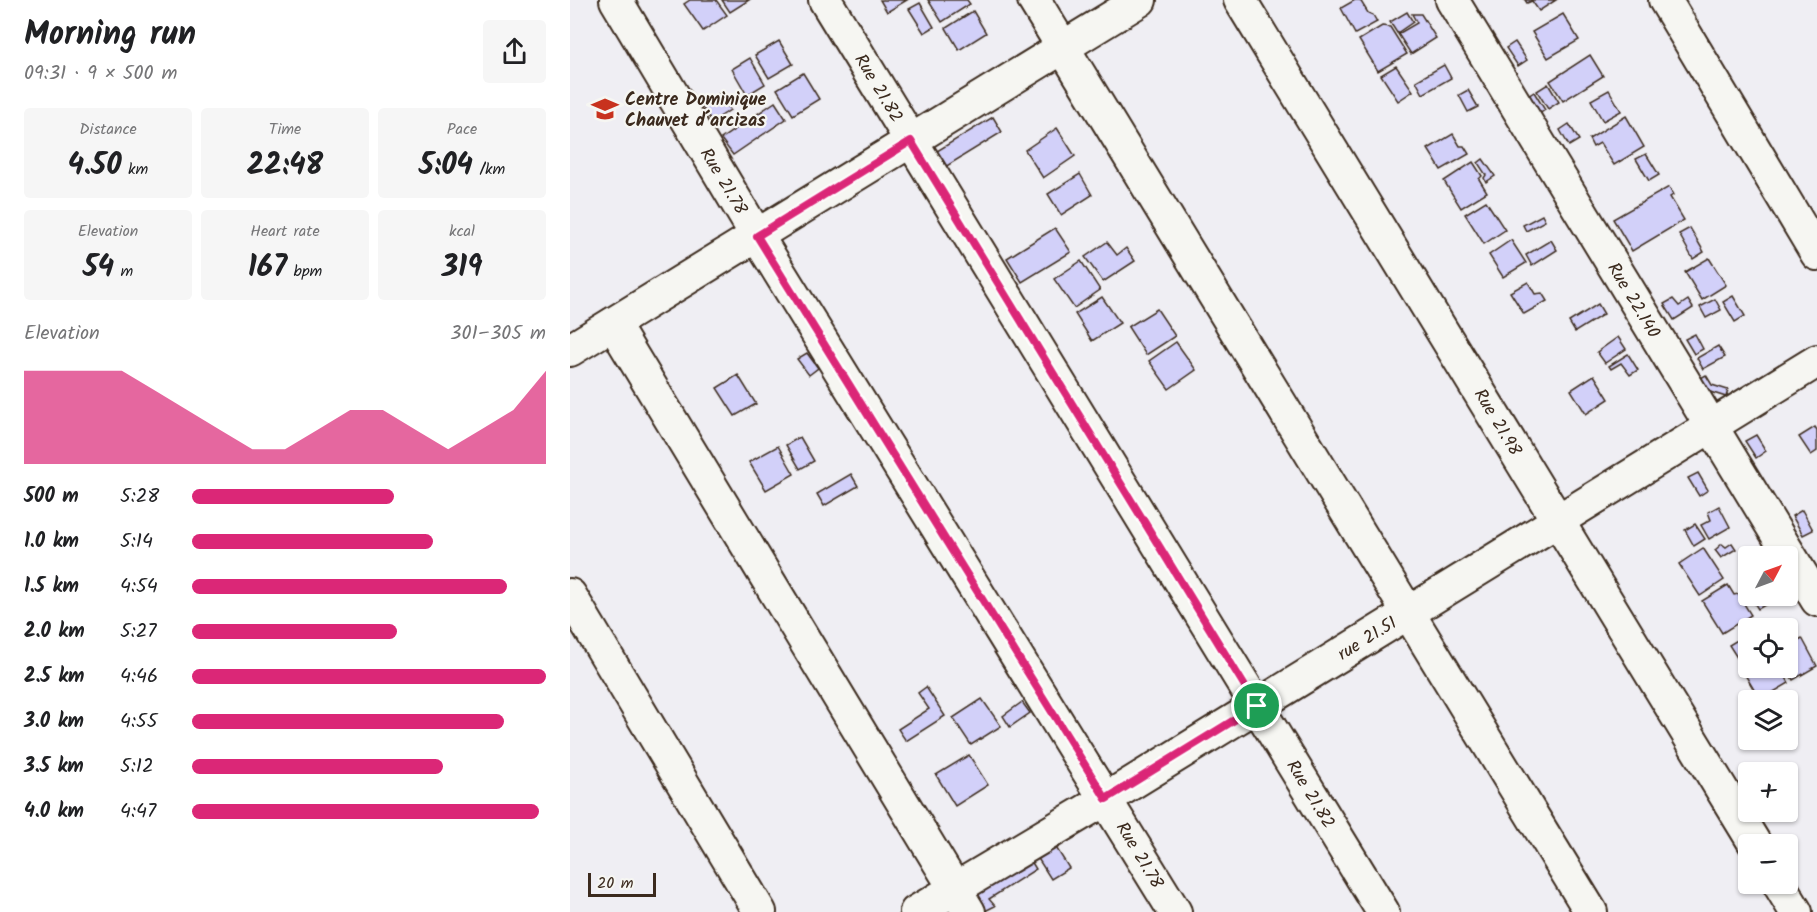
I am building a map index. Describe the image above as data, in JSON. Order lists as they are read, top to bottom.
{
  "streets": {
    "street": [
      "Rue 21.82",
      "Rue 21.78",
      "Rue 22.140",
      "Rue 21.98",
      "rue 21.51"
    ]
  },
  "crossings": [
    ["Rue 21.82", "rue 21.51"],
    ["Rue 21.78", "rue 21.51"],
    ["Rue 22.140", "rue 21.51"],
    ["Rue 21.98", "rue 21.51"]
  ],
  "places": {
    "school or university": ["Centre Dominique Chauvet d´arcizas"]
  },
  "scale_bar": "20 m",
  "north": "top right",
  "page": {
    "heading": ["Morning run", "09:31 · 9 × 500 m"],
    "stats": [
      ["Distance", "4.50 km"],
      ["Time", "22:48"],
      ["Pace", "5:04 /km"],
      ["Elevation", "54 m"],
      ["Heart rate", "167 bpm"],
      ["kcal", "319"]
    ],
    "chart": ["Elevation", "301–305 m"],
    "list": [
      {
        "name": "500 m",
        "note": "5:28"
      },
      {
        "name": "1.0 km",
        "note": "5:14"
      },
      {
        "name": "1.5 km",
        "note": "4:54"
      },
      {
        "name": "2.0 km",
        "note": "5:27"
      },
      {
        "name": "2.5 km",
        "note": "4:46"
      },
      {
        "name": "3.0 km",
        "note": "4:55"
      },
      {
        "name": "3.5 km",
        "note": "5:12"
      },
      {
        "name": "4.0 km",
        "note": "4:47"
      }
    ],
    "map_buttons": ["+", "−"],
    "scale": "20 m"
  }
}
